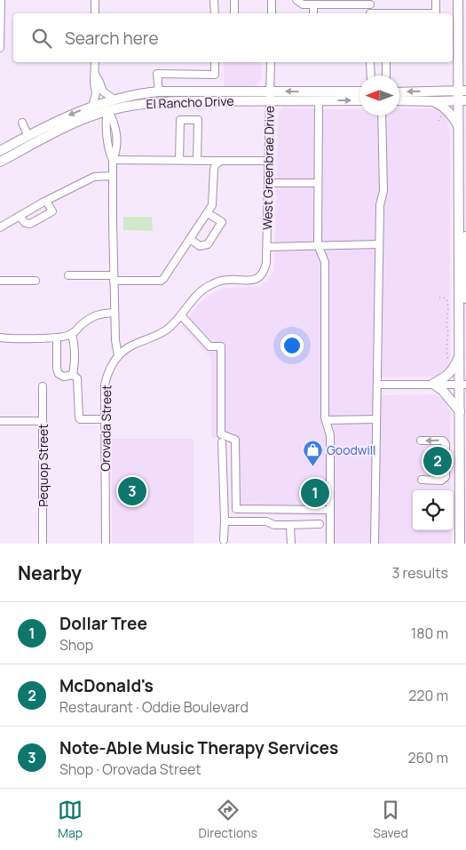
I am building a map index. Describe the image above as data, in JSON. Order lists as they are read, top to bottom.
{
  "streets": {
    "main road": ["El Rancho Drive"],
    "street": ["West Greenbrae Drive", "Orovada Street", "Pequop Street"]
  },
  "crossings": [
    ["El Rancho Drive", "West Greenbrae Drive"],
    ["West Greenbrae Drive", "Orovada Street"]
  ],
  "places": {
    "shop": ["Goodwill"]
  },
  "north": "left",
  "page": {
    "search": "Search here",
    "pins": ["2", "3", "1"],
    "heading": ["Nearby", "3 results"],
    "list": [
      {
        "mark": "1",
        "name": "Dollar Tree",
        "note": "Shop",
        "value": "180 m"
      },
      {
        "mark": "2",
        "name": "McDonald's",
        "note": "Restaurant · Oddie Boulevard",
        "value": "220 m"
      },
      {
        "mark": "3",
        "name": "Note-Able Music Therapy Services",
        "note": "Shop · Orovada Street",
        "value": "260 m"
      }
    ],
    "nav": ["Map", "Directions", "Saved"]
  }
}
